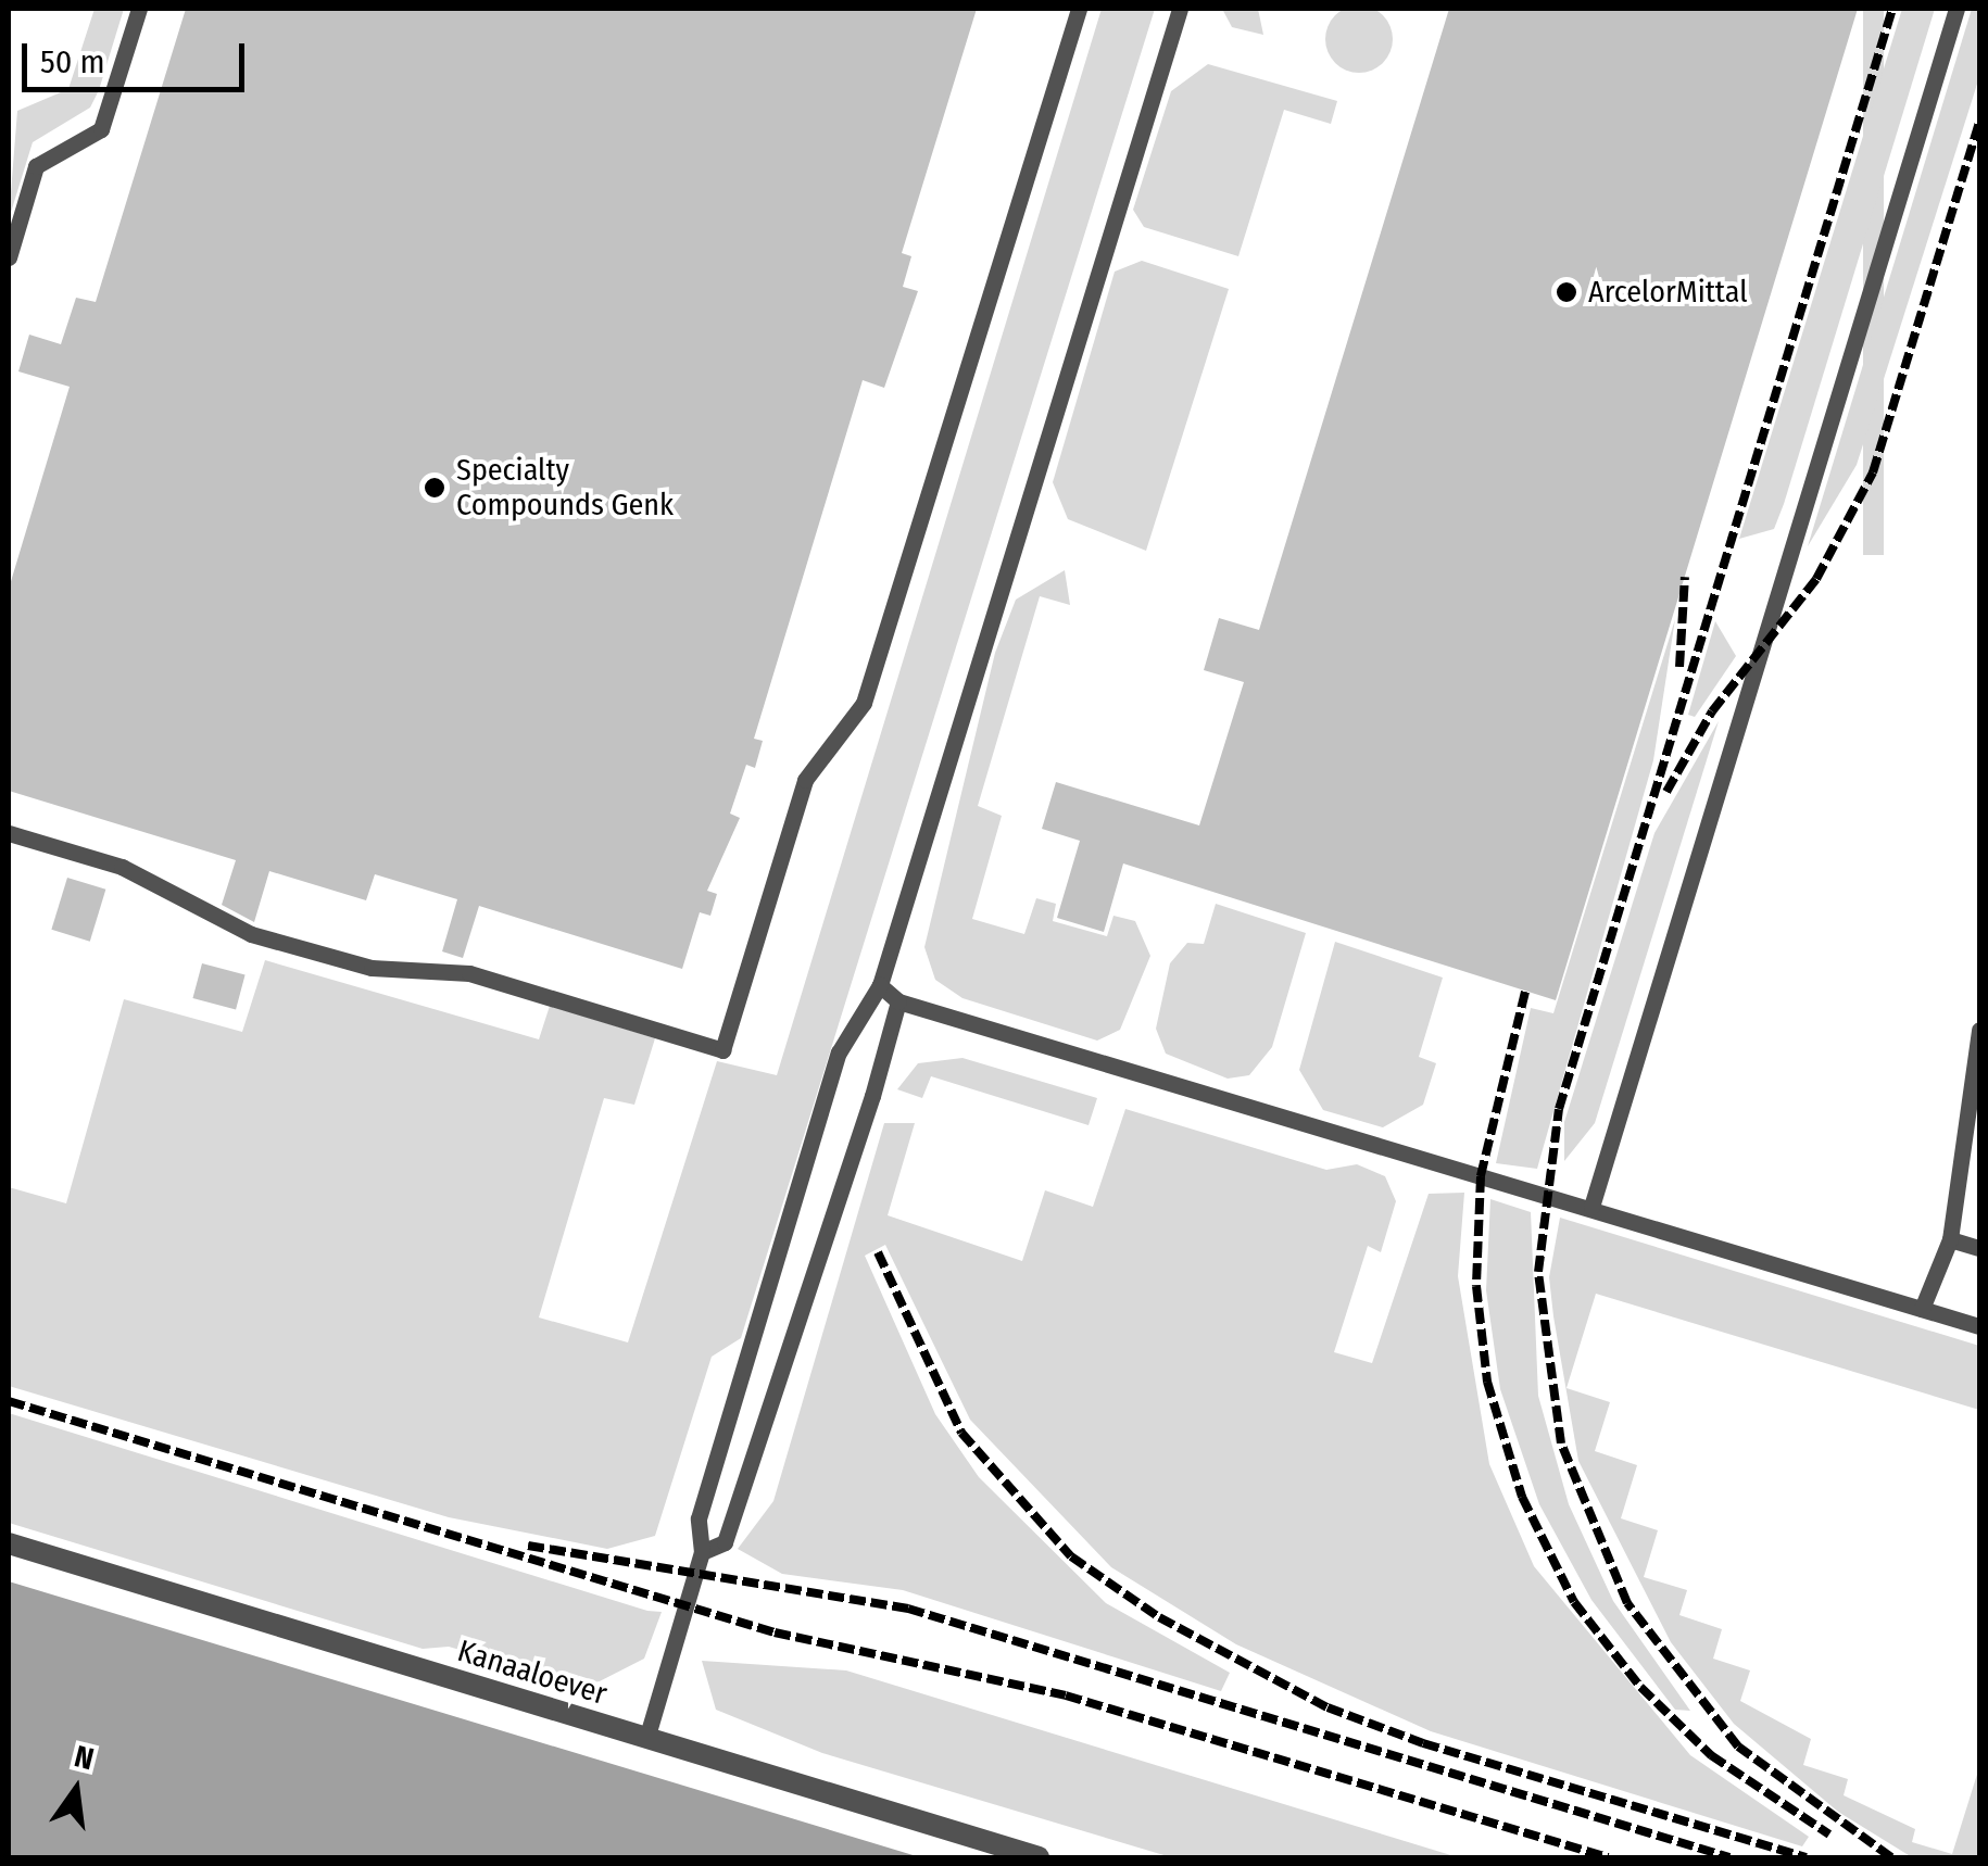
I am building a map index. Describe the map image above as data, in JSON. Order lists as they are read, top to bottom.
{
  "streets": {
    "street": ["Kanaaloever"]
  },
  "places": ["ArcelorMittal", "Specialty Compounds Genk"],
  "scale_bar": "50 m",
  "north": "top"
}
